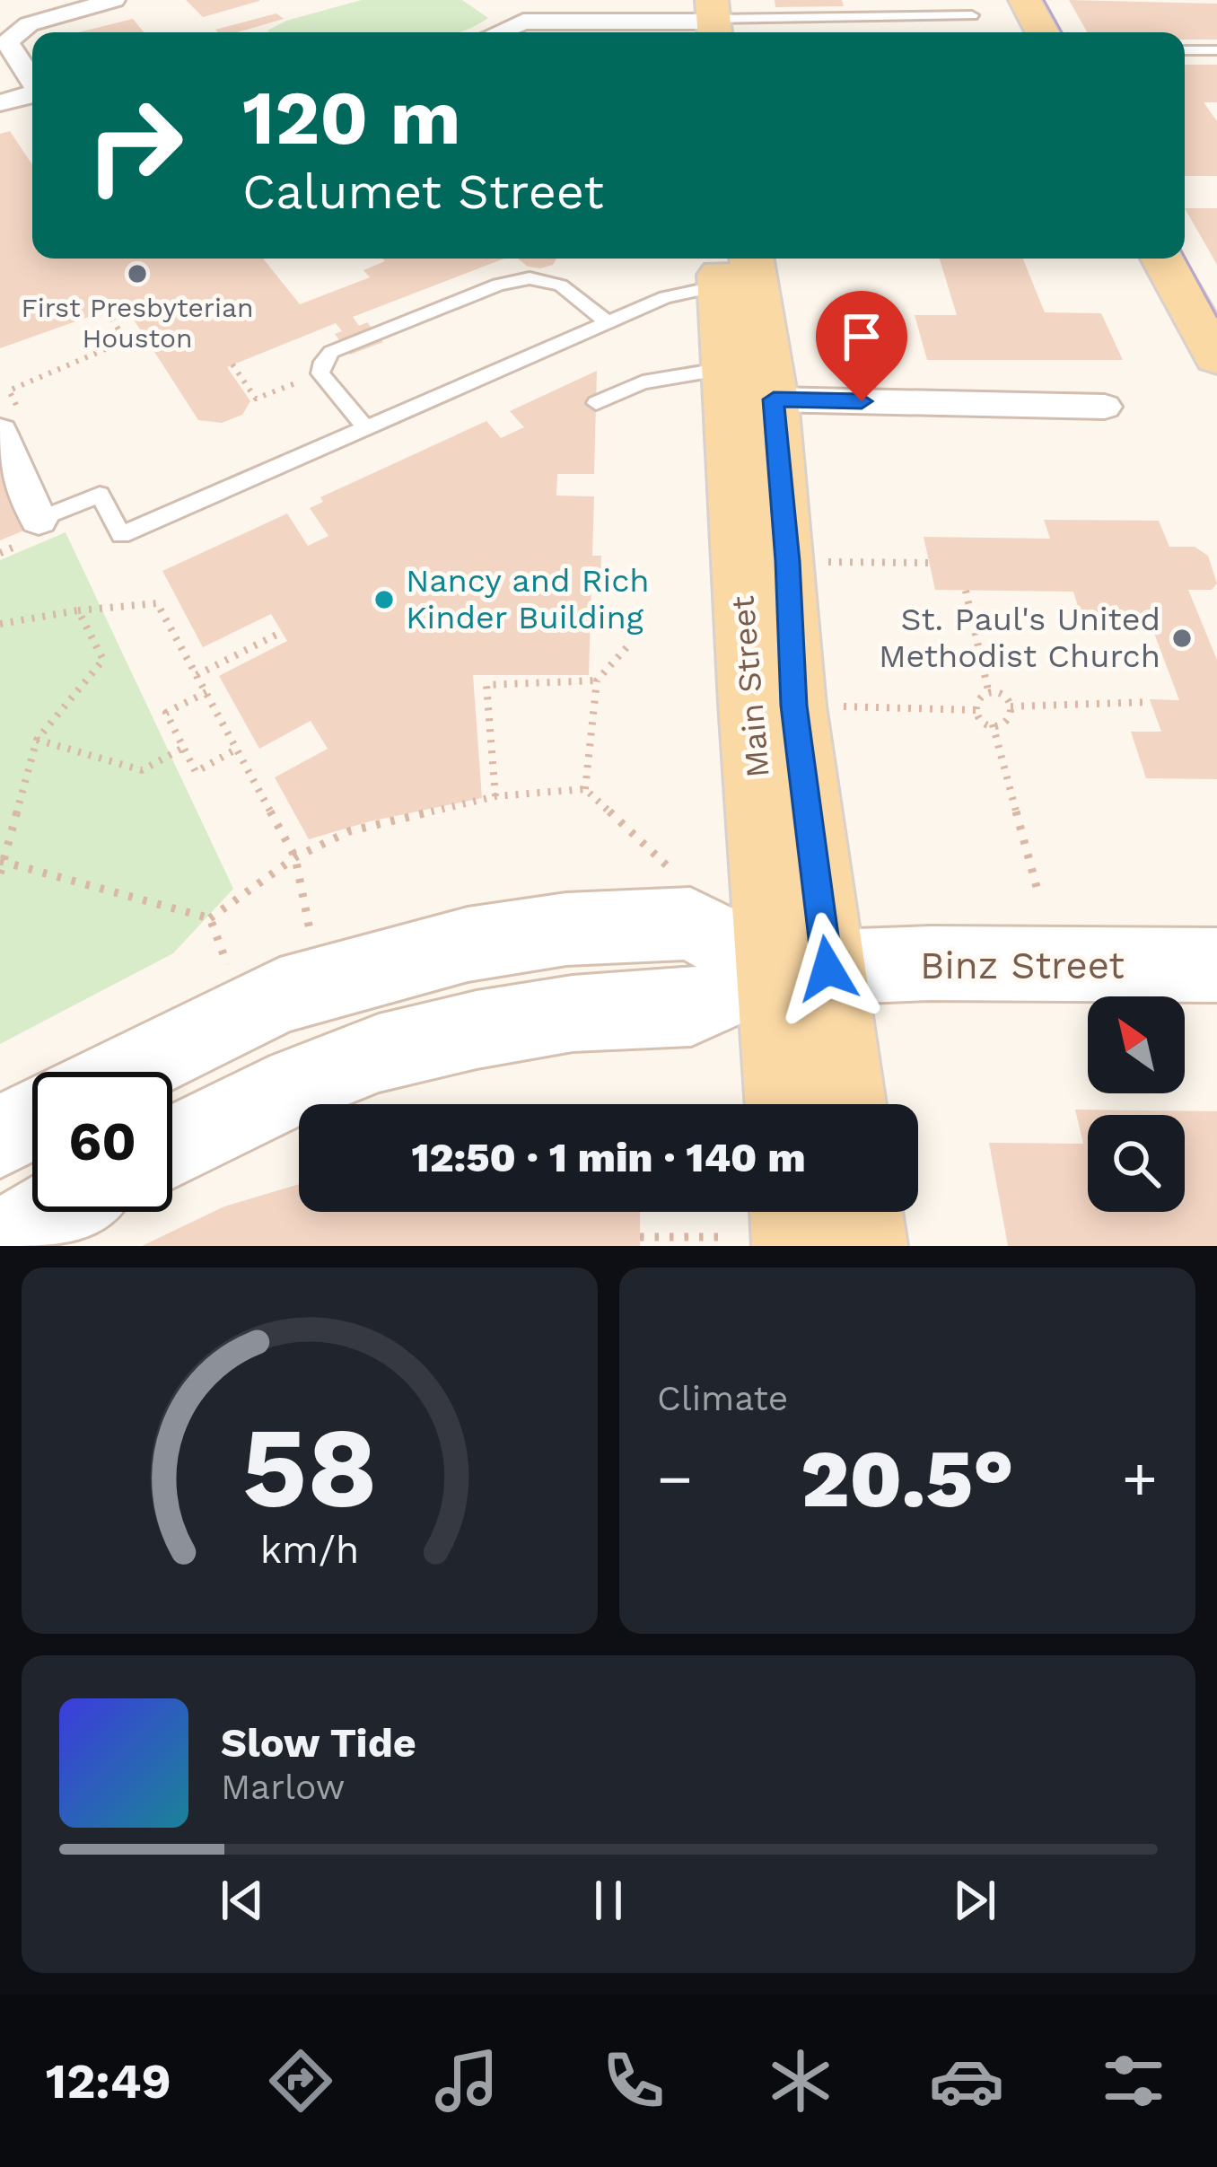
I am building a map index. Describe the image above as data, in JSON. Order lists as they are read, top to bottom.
{
  "streets": {
    "main road": ["Main Street", "Binz Street"]
  },
  "crossings": [
    ["Main Street", "Binz Street"]
  ],
  "places": ["First Presbyterian Houston", "Nancy and Rich Kinder Building", "St. Paul's United Methodist Church"],
  "north": "top left",
  "page": {
    "turn": ["120 m", "Calumet Street"],
    "limit": "60",
    "trip": "12:50 · 1 min · 140 m",
    "tile": "Climate",
    "heat": ["−", "20.5°", "+"],
    "song": ["Slow Tide", "Marlow"],
    "tabs": "12:49",
    "gauge": ["58", "km/h"]
  }
}
